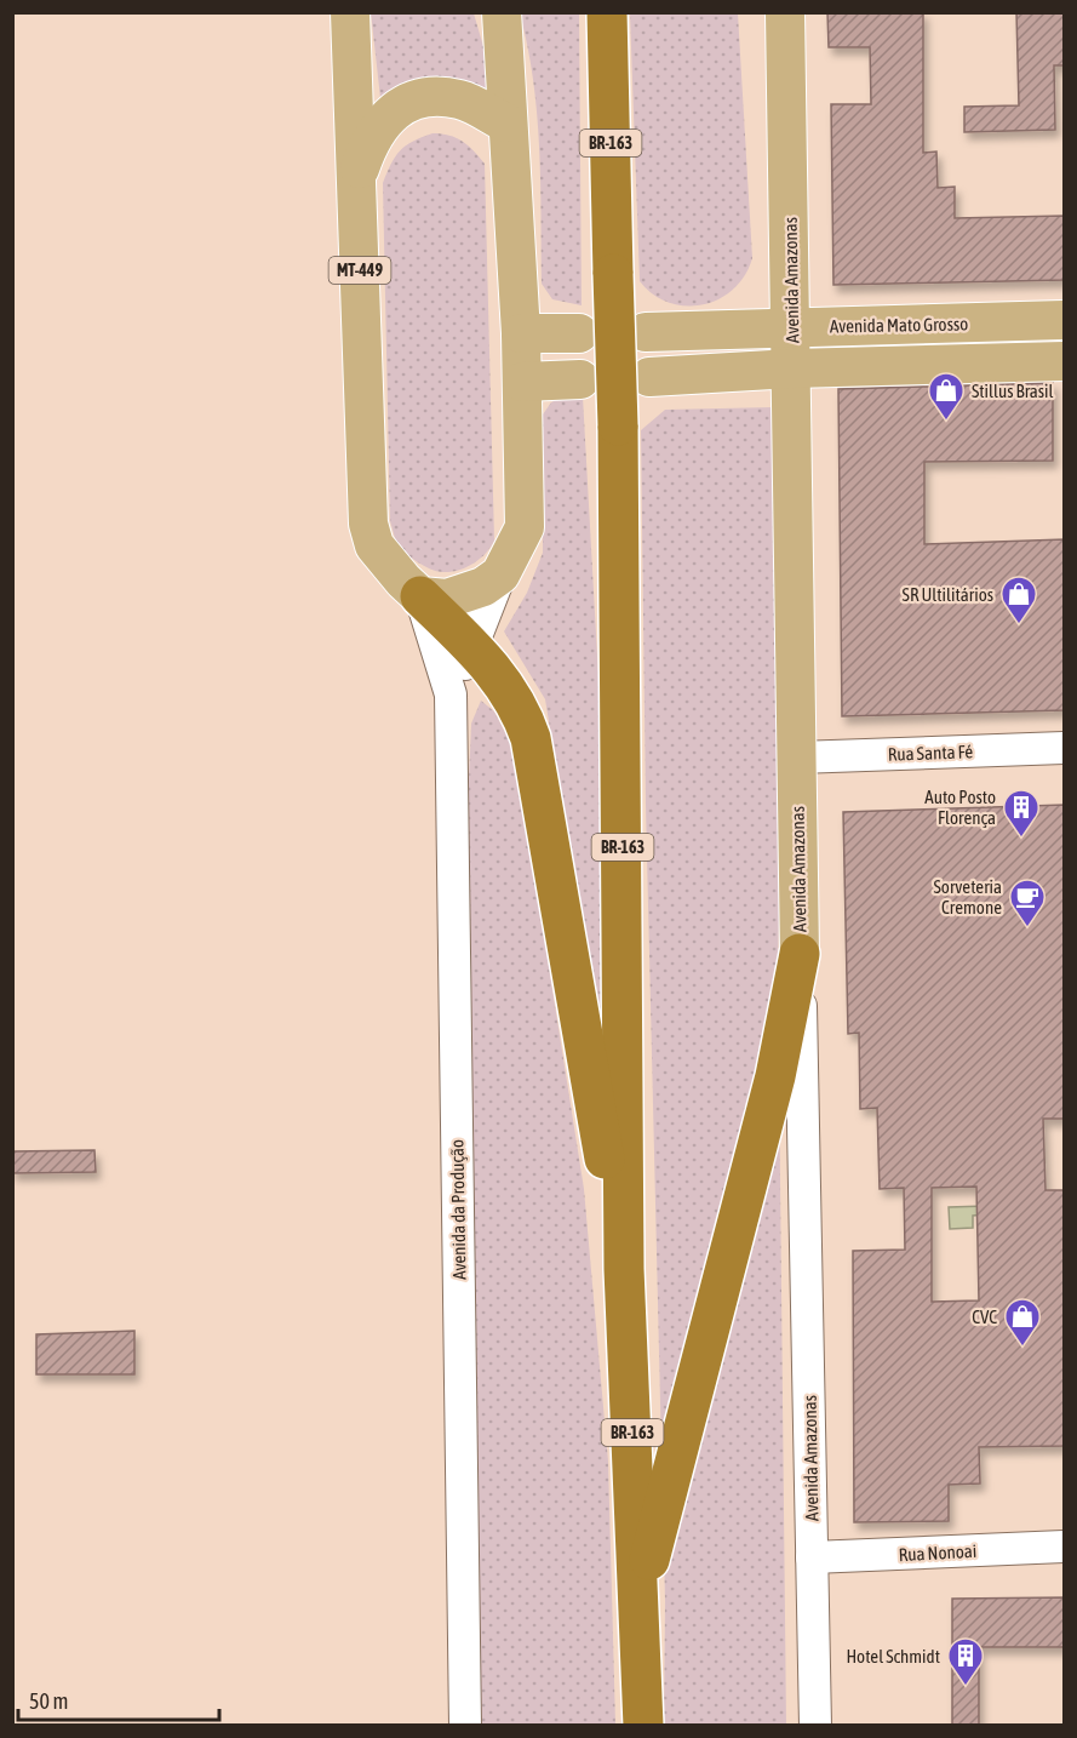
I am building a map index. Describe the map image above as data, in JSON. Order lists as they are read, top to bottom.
{
  "streets": {
    "highway": ["BR-163"],
    "main road": ["MT-449", "Avenida Amazonas", "Avenida Mato Grosso"],
    "street": ["Rua Santa Fé", "Avenida da Produção", "Rua Nonoai"]
  },
  "crossings": [
    ["MT-449", "Avenida da Produção"],
    ["Avenida Amazonas", "Avenida Mato Grosso"],
    ["Avenida Amazonas", "Rua Santa Fé"],
    ["Avenida Amazonas", "Rua Nonoai"]
  ],
  "places": {
    "shop": ["Stillus Brasil", "SR Ultilitários", "CVC"],
    "building": ["Auto Posto Florença", "Hotel Schmidt"],
    "cafe": ["Sorveteria Cremone"]
  },
  "scale_bar": "50 m"
}
